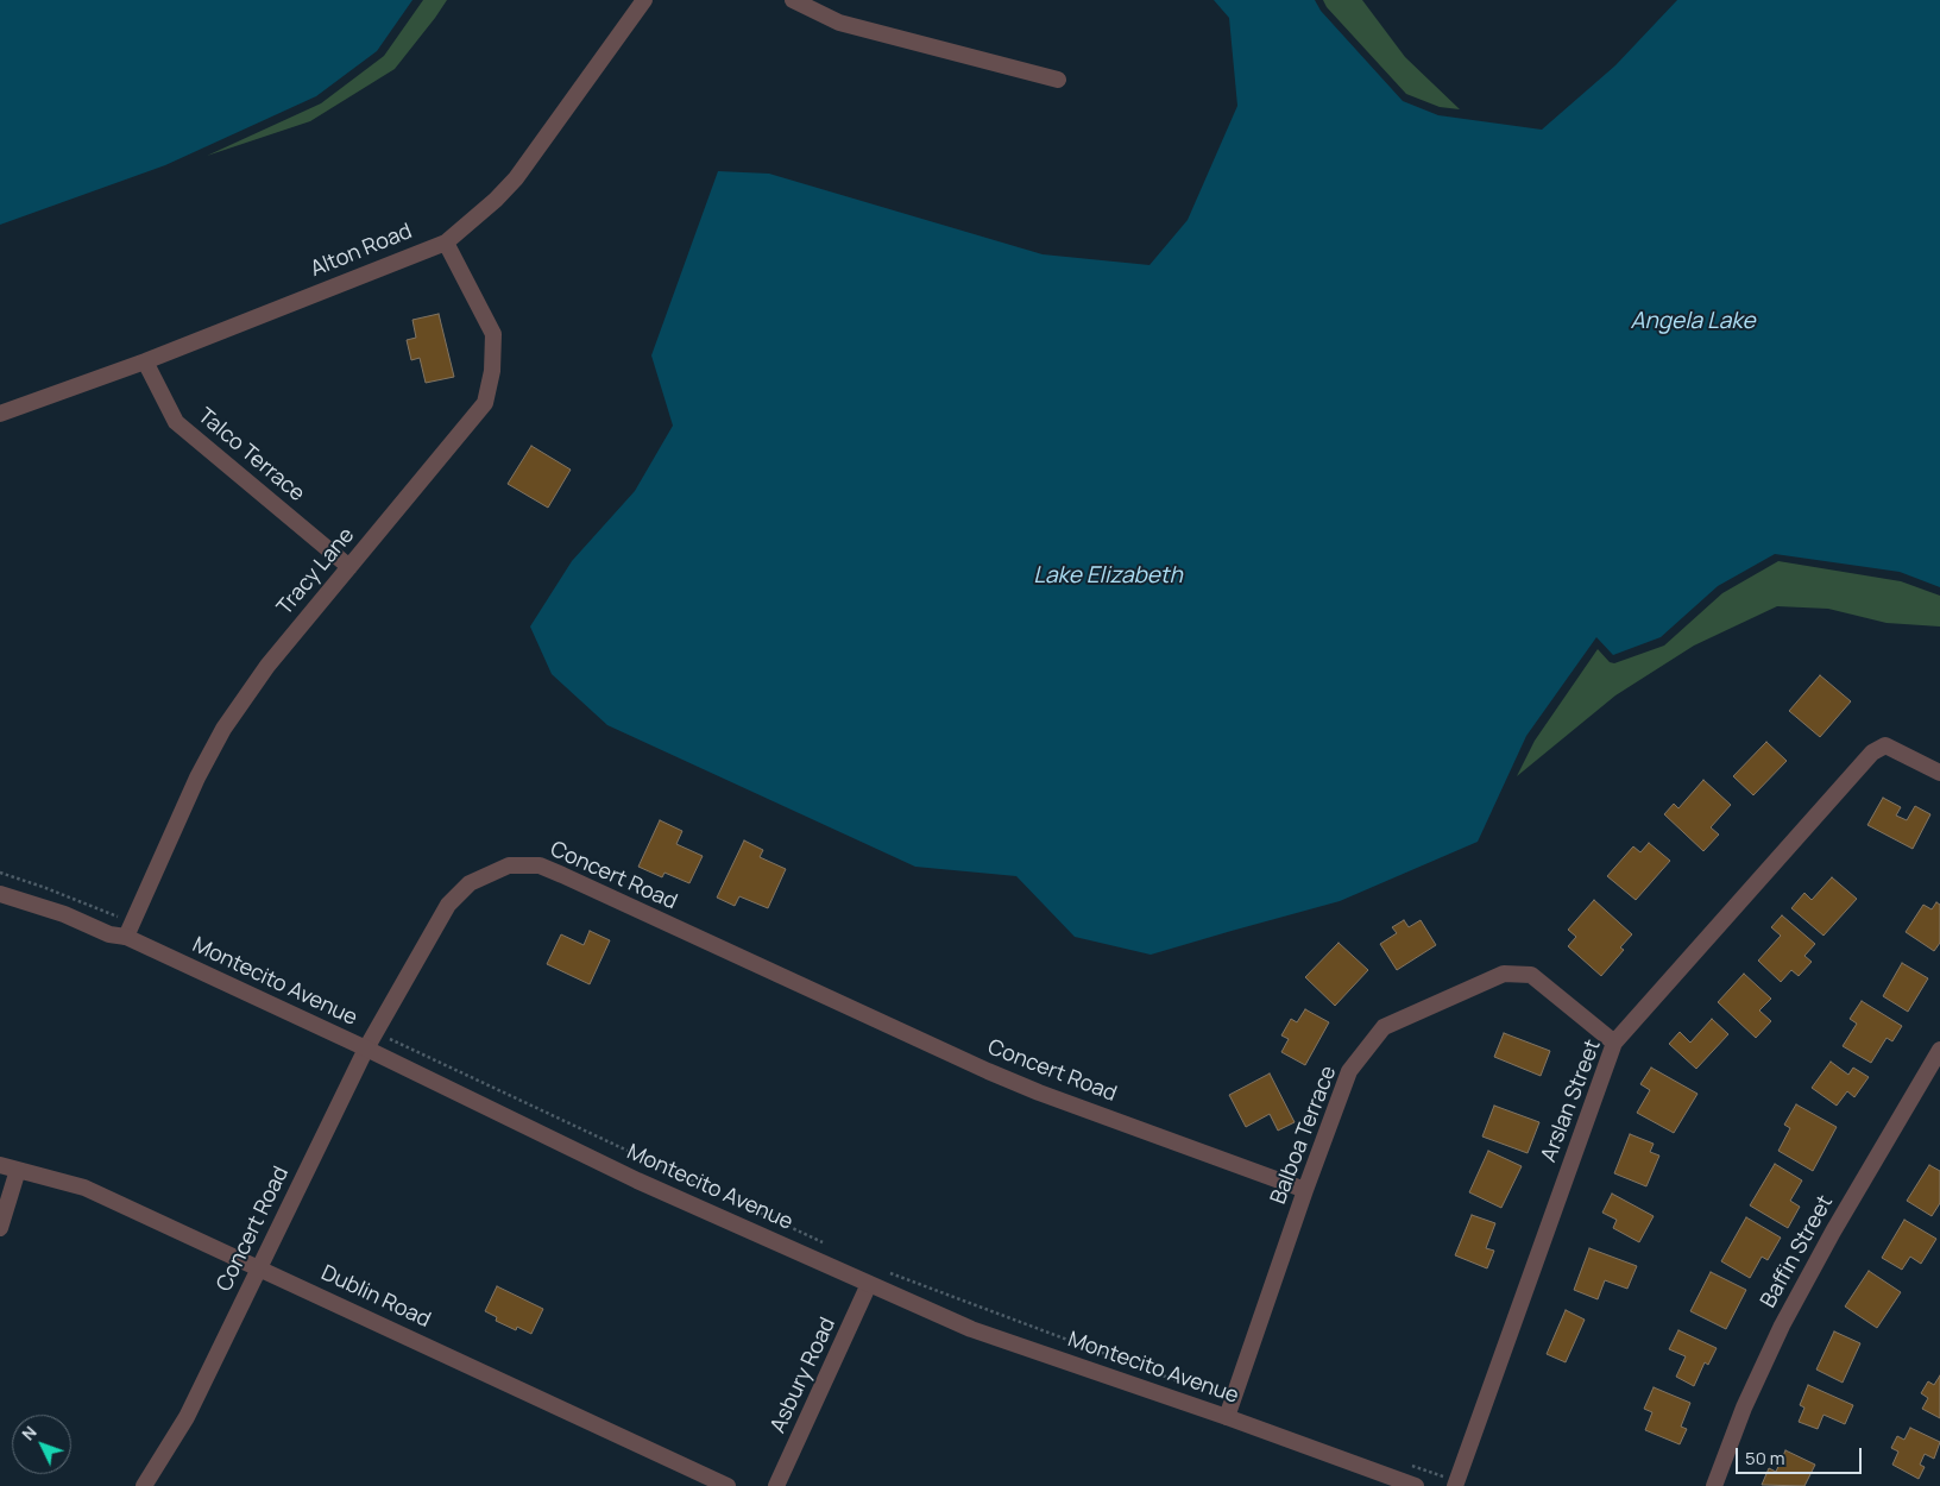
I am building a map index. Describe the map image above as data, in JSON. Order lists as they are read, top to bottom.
{
  "streets": {
    "street": [
      "Alton Road",
      "Talco Terrace",
      "Tracy Lane",
      "Concert Road",
      "Montecito Avenue",
      "Arslan Street",
      "Balboa Terrace",
      "Baffin Street",
      "Dublin Road",
      "Asbury Road"
    ]
  },
  "crossings": [
    ["Alton Road", "Talco Terrace"],
    ["Alton Road", "Tracy Lane"],
    ["Talco Terrace", "Tracy Lane"],
    ["Tracy Lane", "Montecito Avenue"],
    ["Concert Road", "Montecito Avenue"],
    ["Concert Road", "Balboa Terrace"],
    ["Concert Road", "Dublin Road"],
    ["Montecito Avenue", "Balboa Terrace"],
    ["Montecito Avenue", "Asbury Road"],
    ["Arslan Street", "Balboa Terrace"]
  ],
  "water": ["Angela Lake", "Lake Elizabeth"],
  "scale_bar": "50 m",
  "north": "top left"
}
